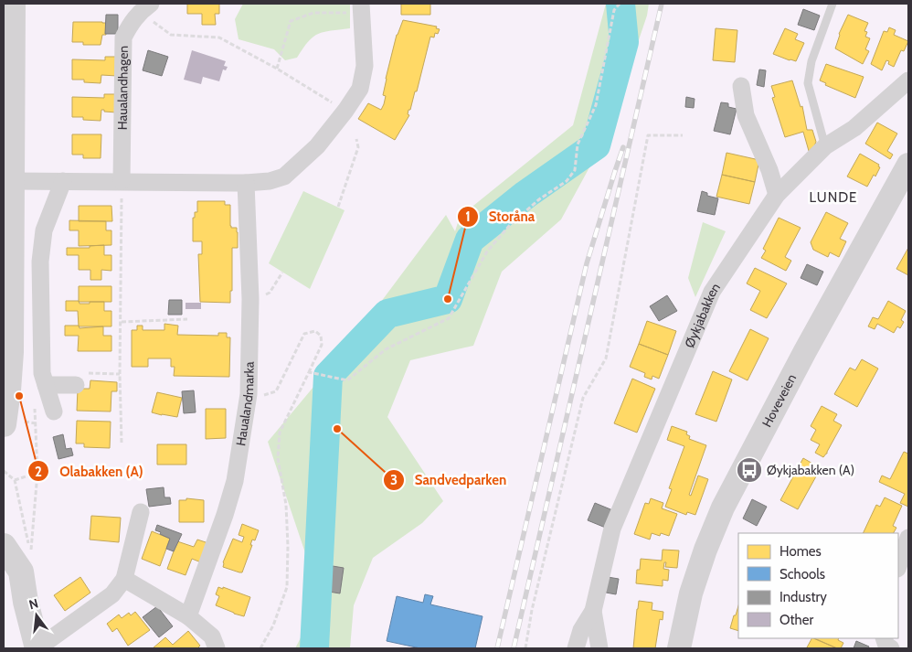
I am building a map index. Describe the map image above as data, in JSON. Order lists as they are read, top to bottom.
{
  "streets": {
    "main road": ["Hoveveien"],
    "street": ["Haualandhagen", "Øykjabakken", "Haualandmarka"]
  },
  "districts": ["LUNDE"],
  "places": {
    "other": ["Storåna", "Olabakken (A)", "Sandvedparken"],
    "bus stop": ["Øykjabakken (A)"]
  },
  "legend": [
    "Homes",
    "Schools",
    "Industry",
    "Other"
  ],
  "north": "top"
}
